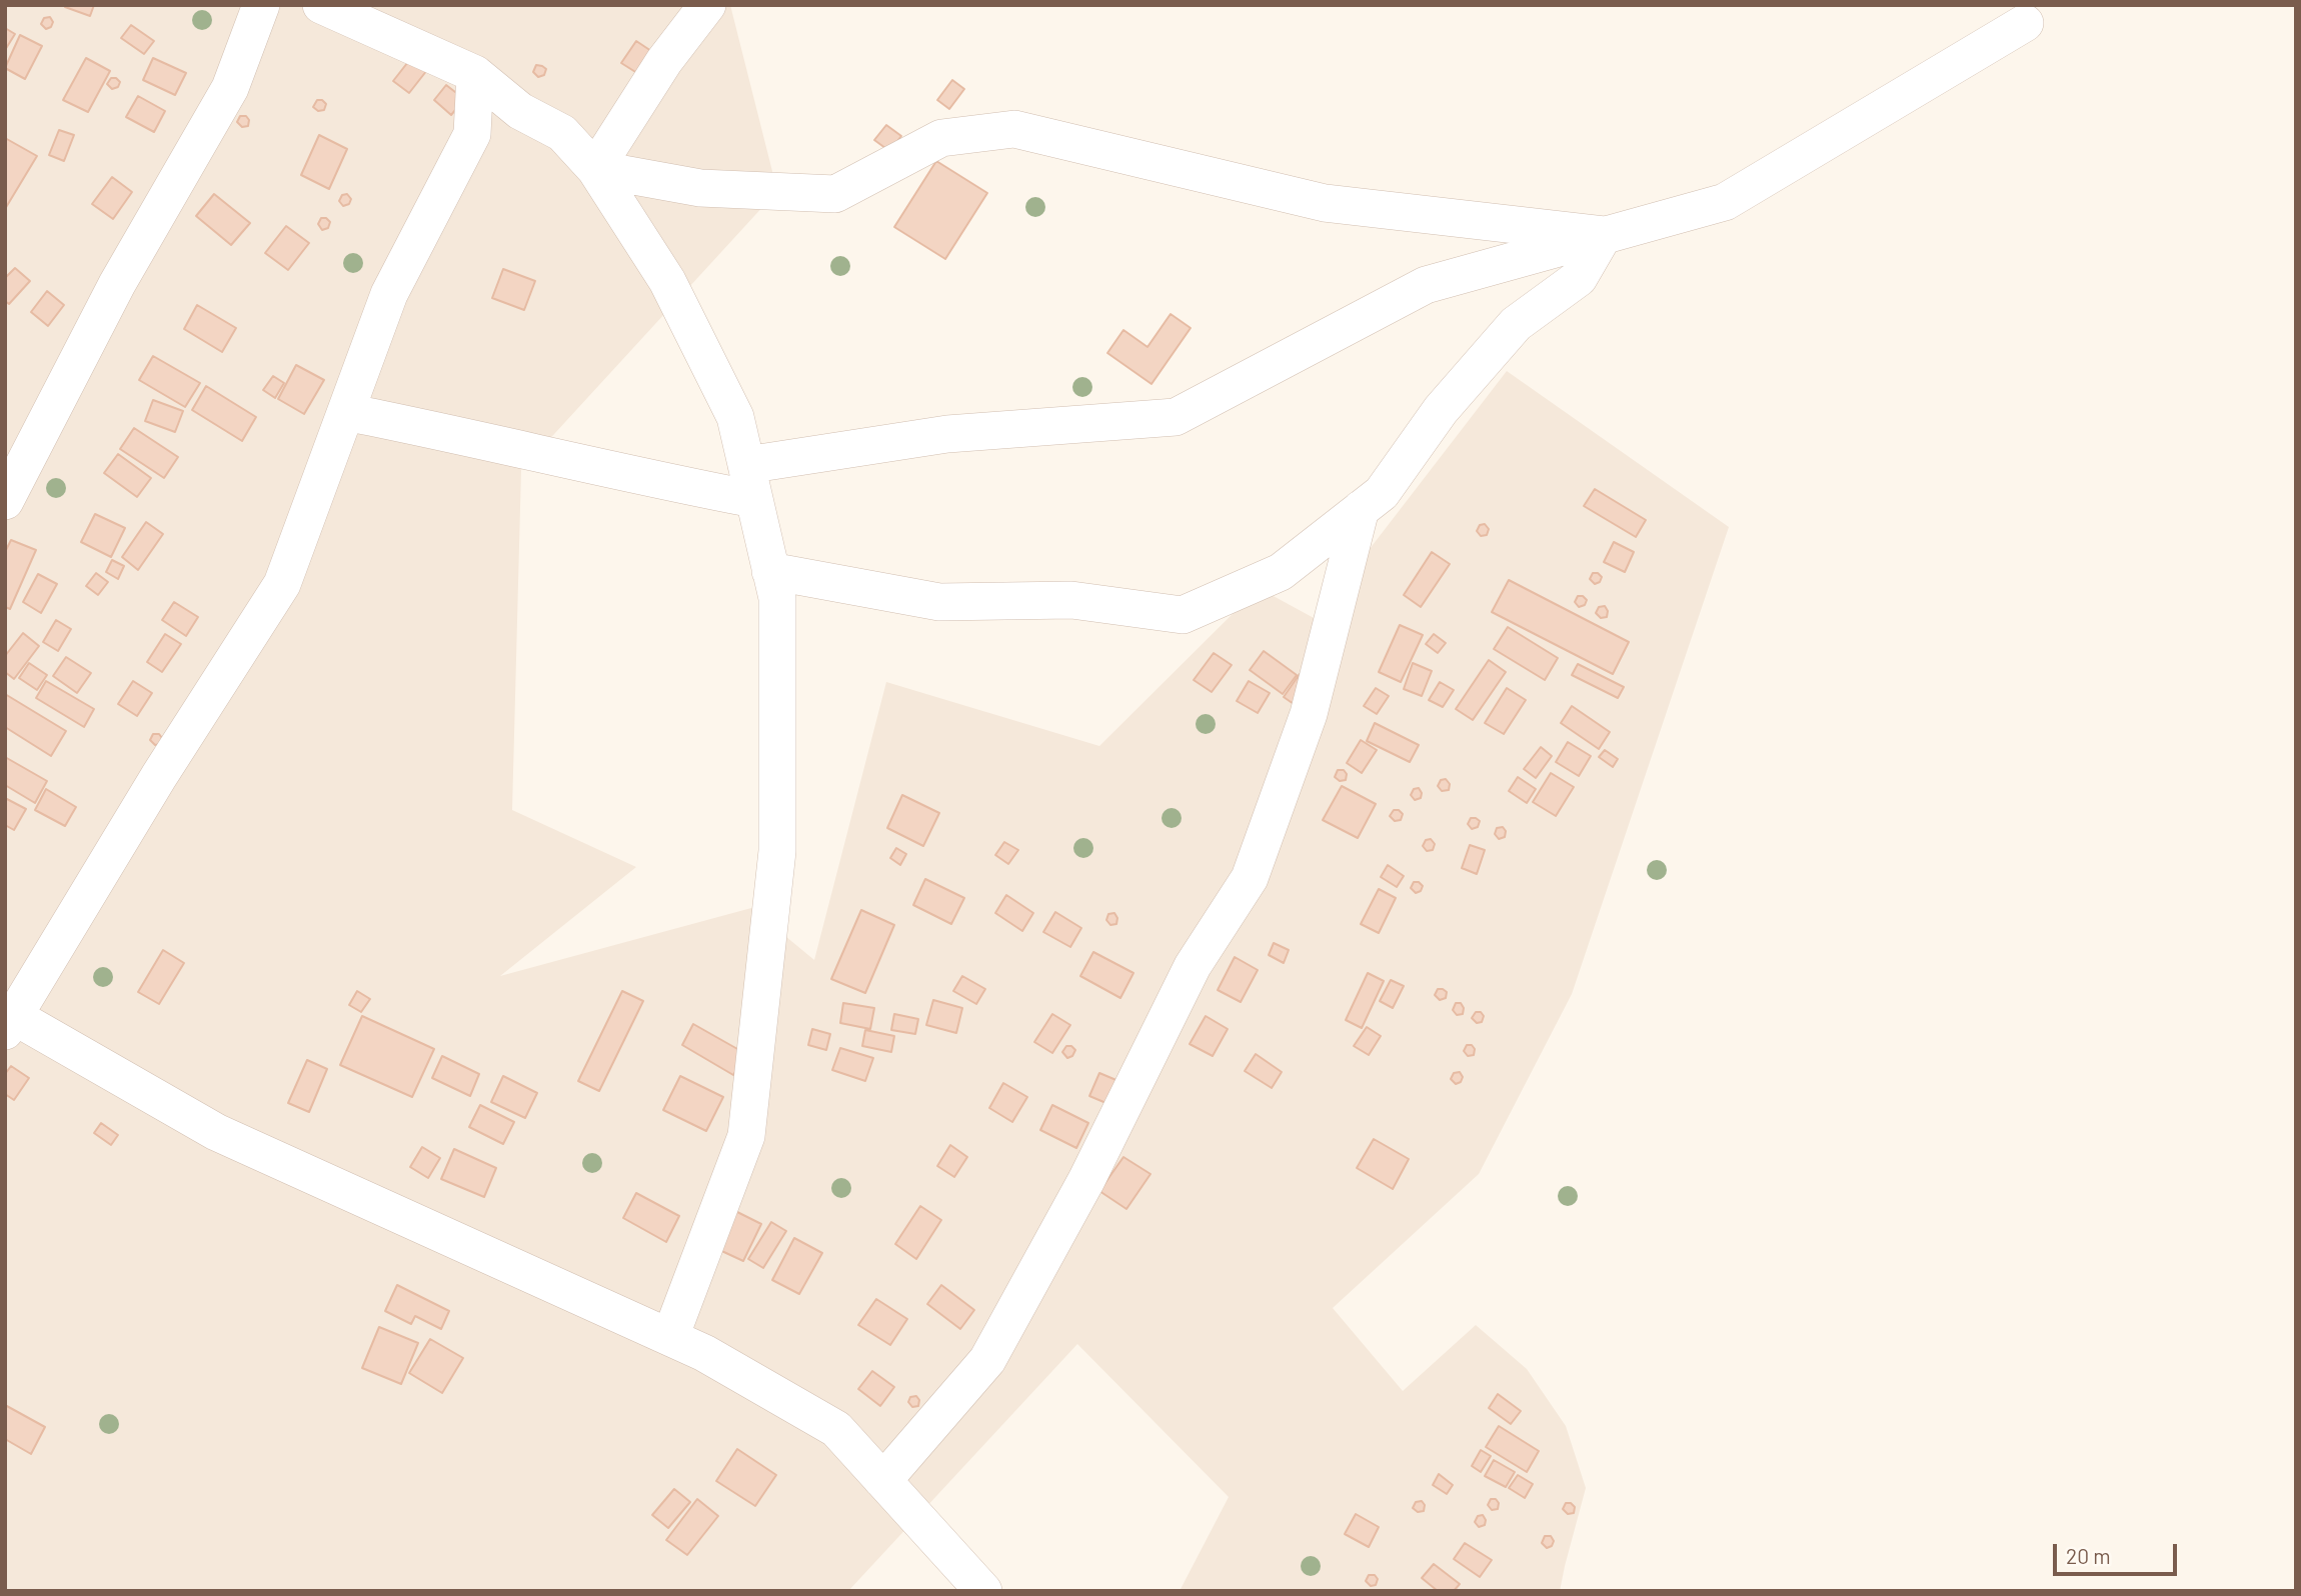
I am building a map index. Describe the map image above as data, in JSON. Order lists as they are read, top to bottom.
{
  "scale_bar": "20 m"
}
